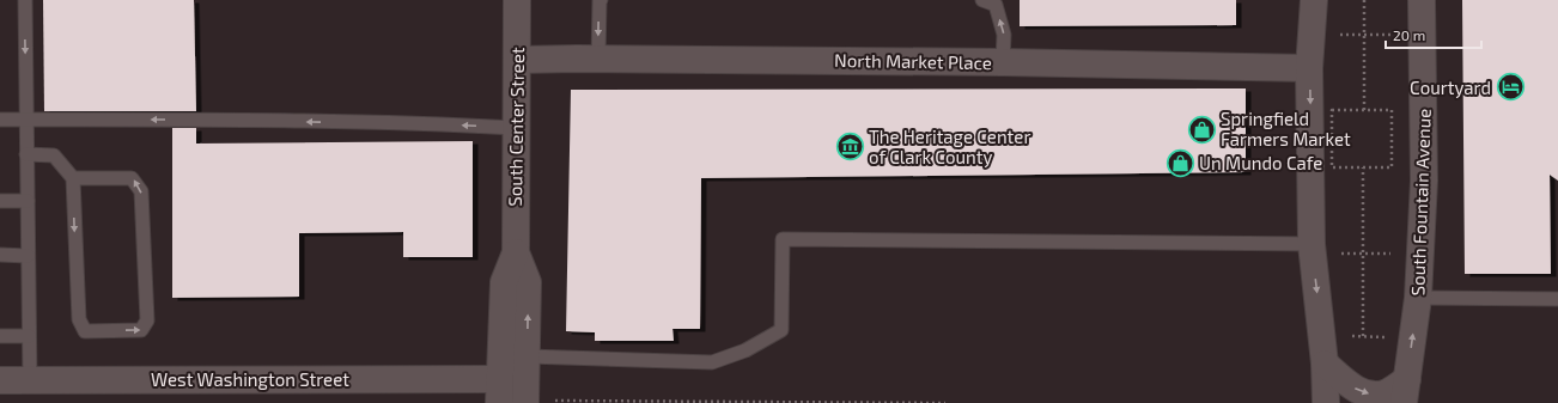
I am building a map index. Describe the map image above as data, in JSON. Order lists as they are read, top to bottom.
{
  "streets": {
    "street": [
      "North Market Place",
      "South Center Street",
      "South Fountain Avenue",
      "West Washington Street"
    ]
  },
  "crossings": [
    ["North Market Place", "South Center Street"],
    ["South Center Street", "West Washington Street"]
  ],
  "places": {
    "hotel": ["Courtyard"],
    "shop": ["Springfield Farmers Market", "Un Mundo Cafe"],
    "museum": ["The Heritage Center of Clark County"]
  },
  "scale_bar": "20 m"
}
